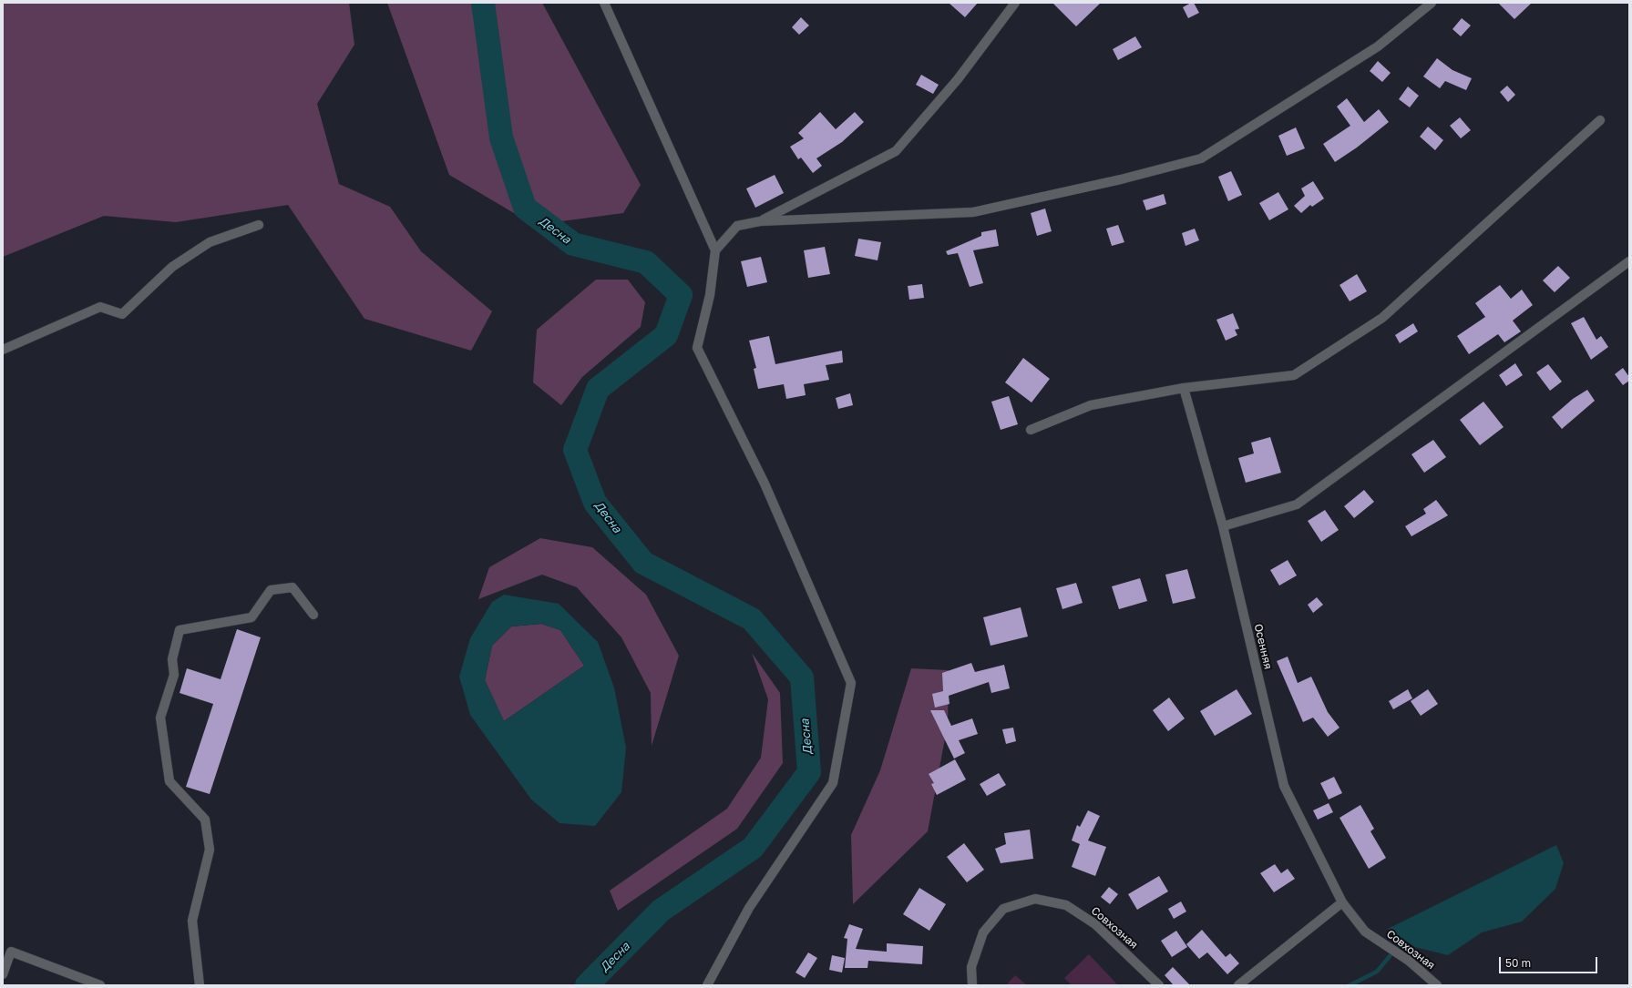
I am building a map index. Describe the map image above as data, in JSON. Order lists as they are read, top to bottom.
{
  "streets": {
    "street": ["Осенняя", "Совхозная"]
  },
  "crossings": [
    ["Осенняя", "Совхозная"]
  ],
  "water": ["Десна"],
  "scale_bar": "50 m"
}
